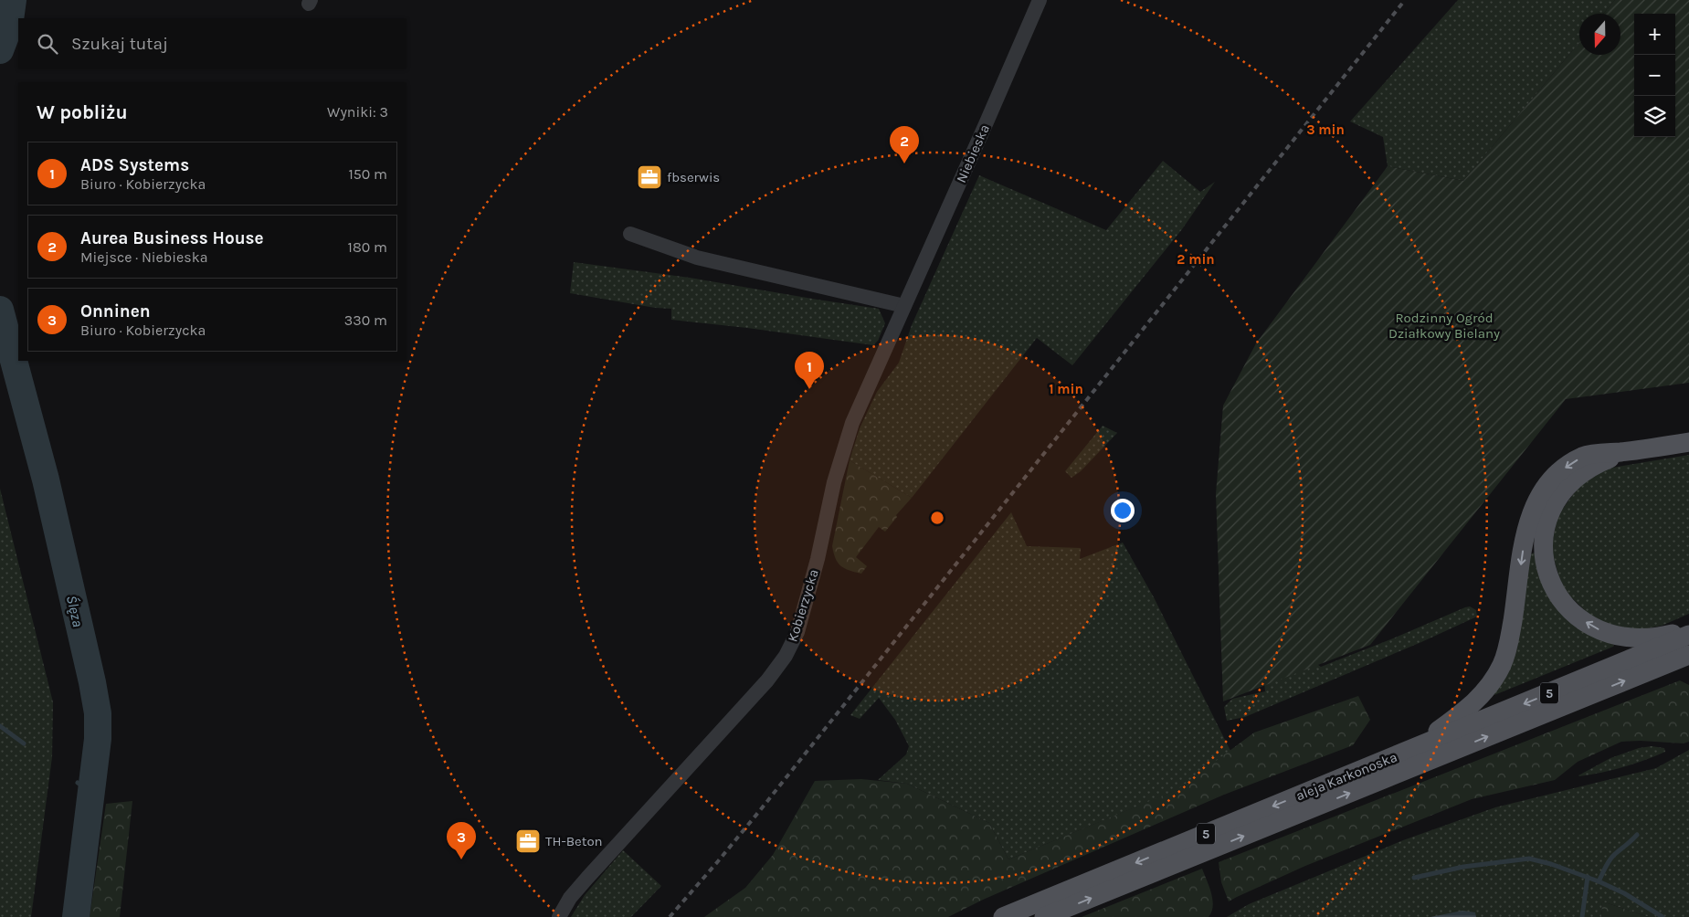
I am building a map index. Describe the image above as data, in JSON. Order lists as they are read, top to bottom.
{
  "streets": {
    "main road": ["5", "aleja Karkonoska"],
    "street": ["Niebieska", "Kobierzycka"]
  },
  "crossings": [
    ["Niebieska", "Kobierzycka"]
  ],
  "water": ["Ślęza"],
  "parks": ["Rodzinny Ogród Działkowy Bielany"],
  "places": {
    "office": ["fbserwis", "TH-Beton"]
  },
  "north": "bottom",
  "page": {
    "map_buttons": ["+", "−"],
    "search": "Szukaj tutaj",
    "heading": ["W pobliżu", "Wyniki: 3"],
    "pins": ["2", "1", "3"],
    "list": [
      {
        "mark": "1",
        "name": "ADS Systems",
        "note": "Biuro · Kobierzycka",
        "value": "150 m"
      },
      {
        "mark": "2",
        "name": "Aurea Business House",
        "note": "Miejsce · Niebieska",
        "value": "180 m"
      },
      {
        "mark": "3",
        "name": "Onninen",
        "note": "Biuro · Kobierzycka",
        "value": "330 m"
      }
    ]
  },
  "rings": ["3 min", "2 min", "1 min"]
}
